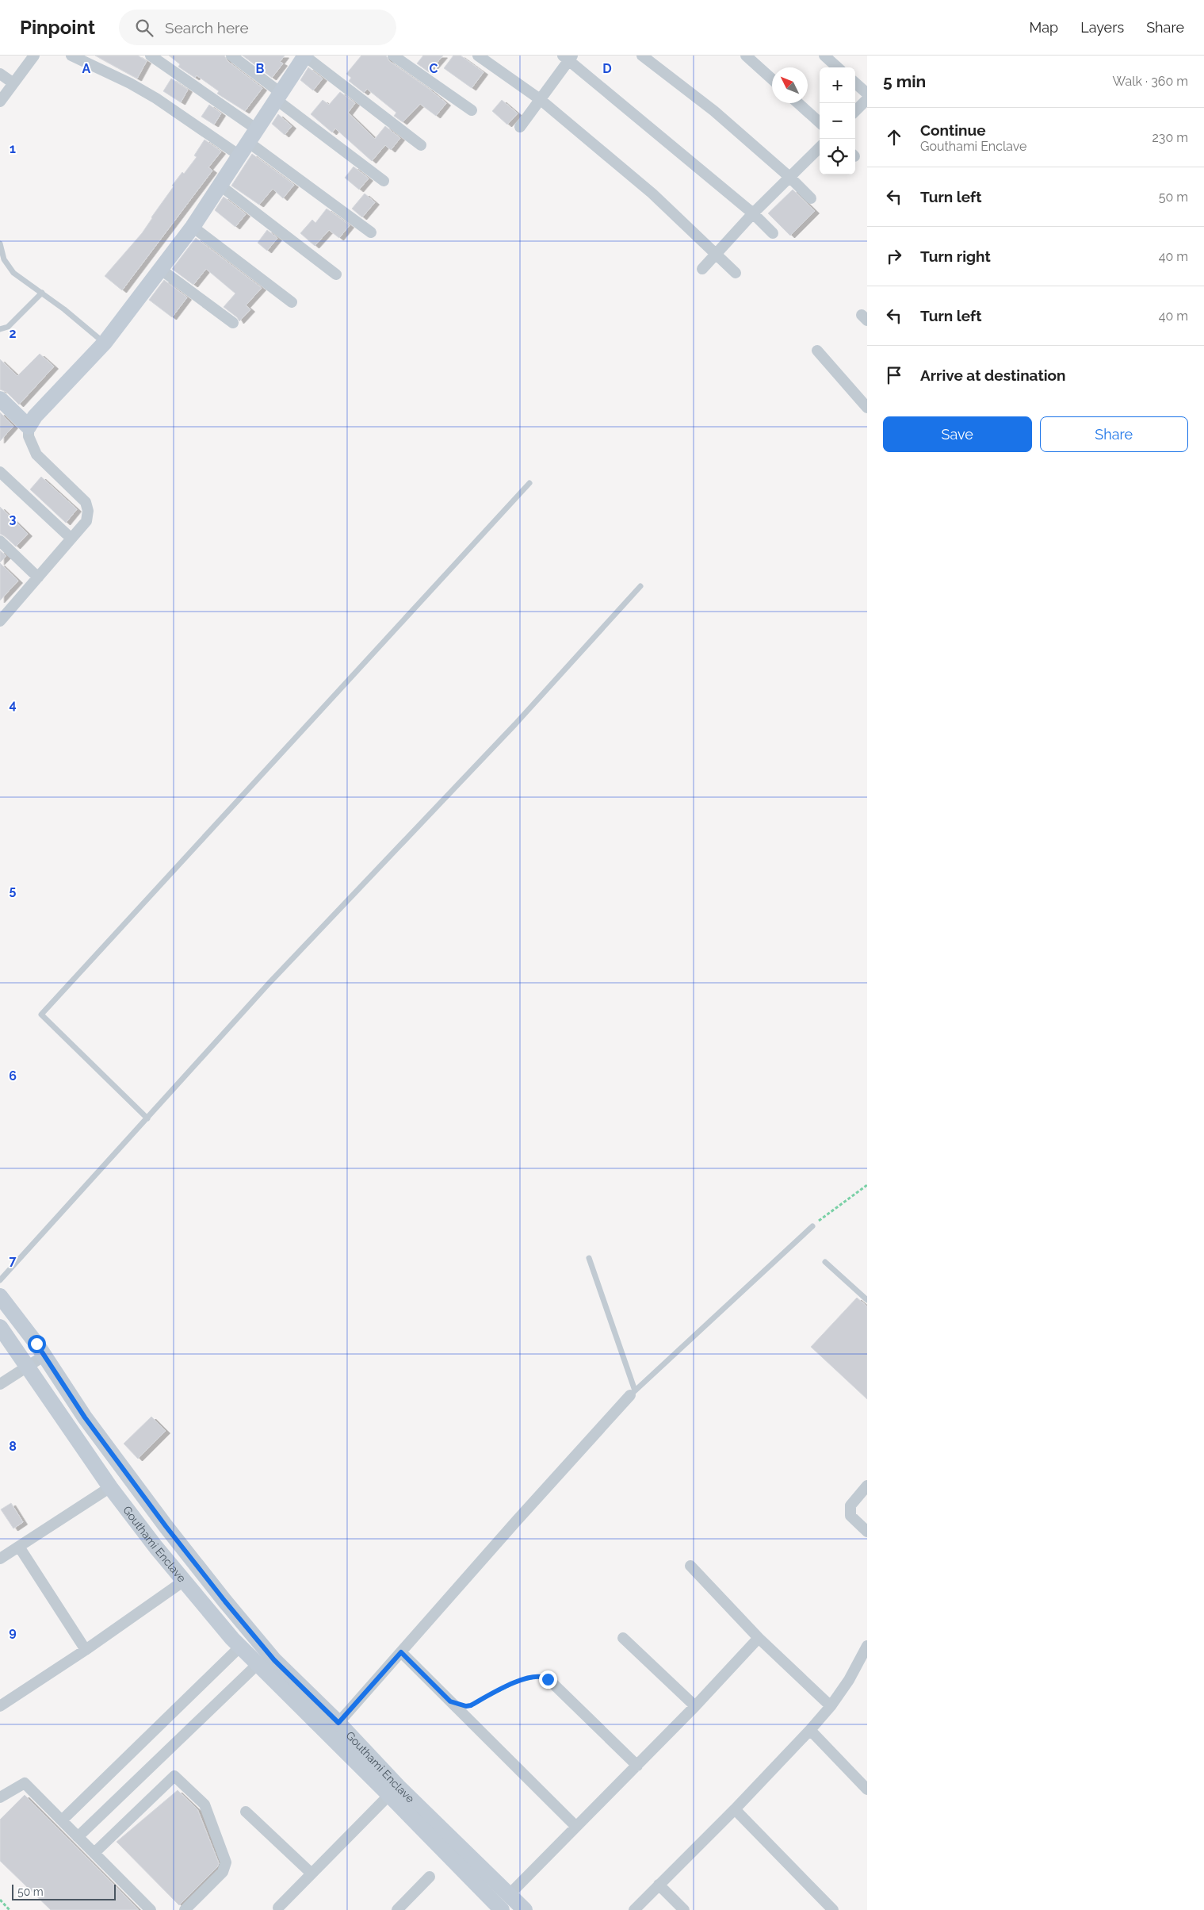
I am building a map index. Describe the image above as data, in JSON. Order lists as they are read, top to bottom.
{
  "streets": {
    "street": ["Gouthami Enclave"]
  },
  "scale_bar": "50 m",
  "north": "top left",
  "page": {
    "header": "Pinpoint",
    "search": "Search here",
    "nav": ["Map", "Layers", "Share"],
    "heading": ["5 min", "Walk · 360 m"],
    "map_buttons": ["+", "−"],
    "list": [
      ["Continue", "Gouthami Enclave", "230 m"],
      ["Turn left", "50 m"],
      ["Turn right", "40 m"],
      ["Turn left", "40 m"],
      "Arrive at destination"
    ],
    "buttons": ["Save", "Share"],
    "scale": "50 m"
  },
  "grid": {
    "columns": [
      "A",
      "B",
      "C",
      "D"
    ],
    "rows": [
      "1",
      "2",
      "3",
      "4",
      "5",
      "6",
      "7",
      "8",
      "9"
    ]
  }
}
